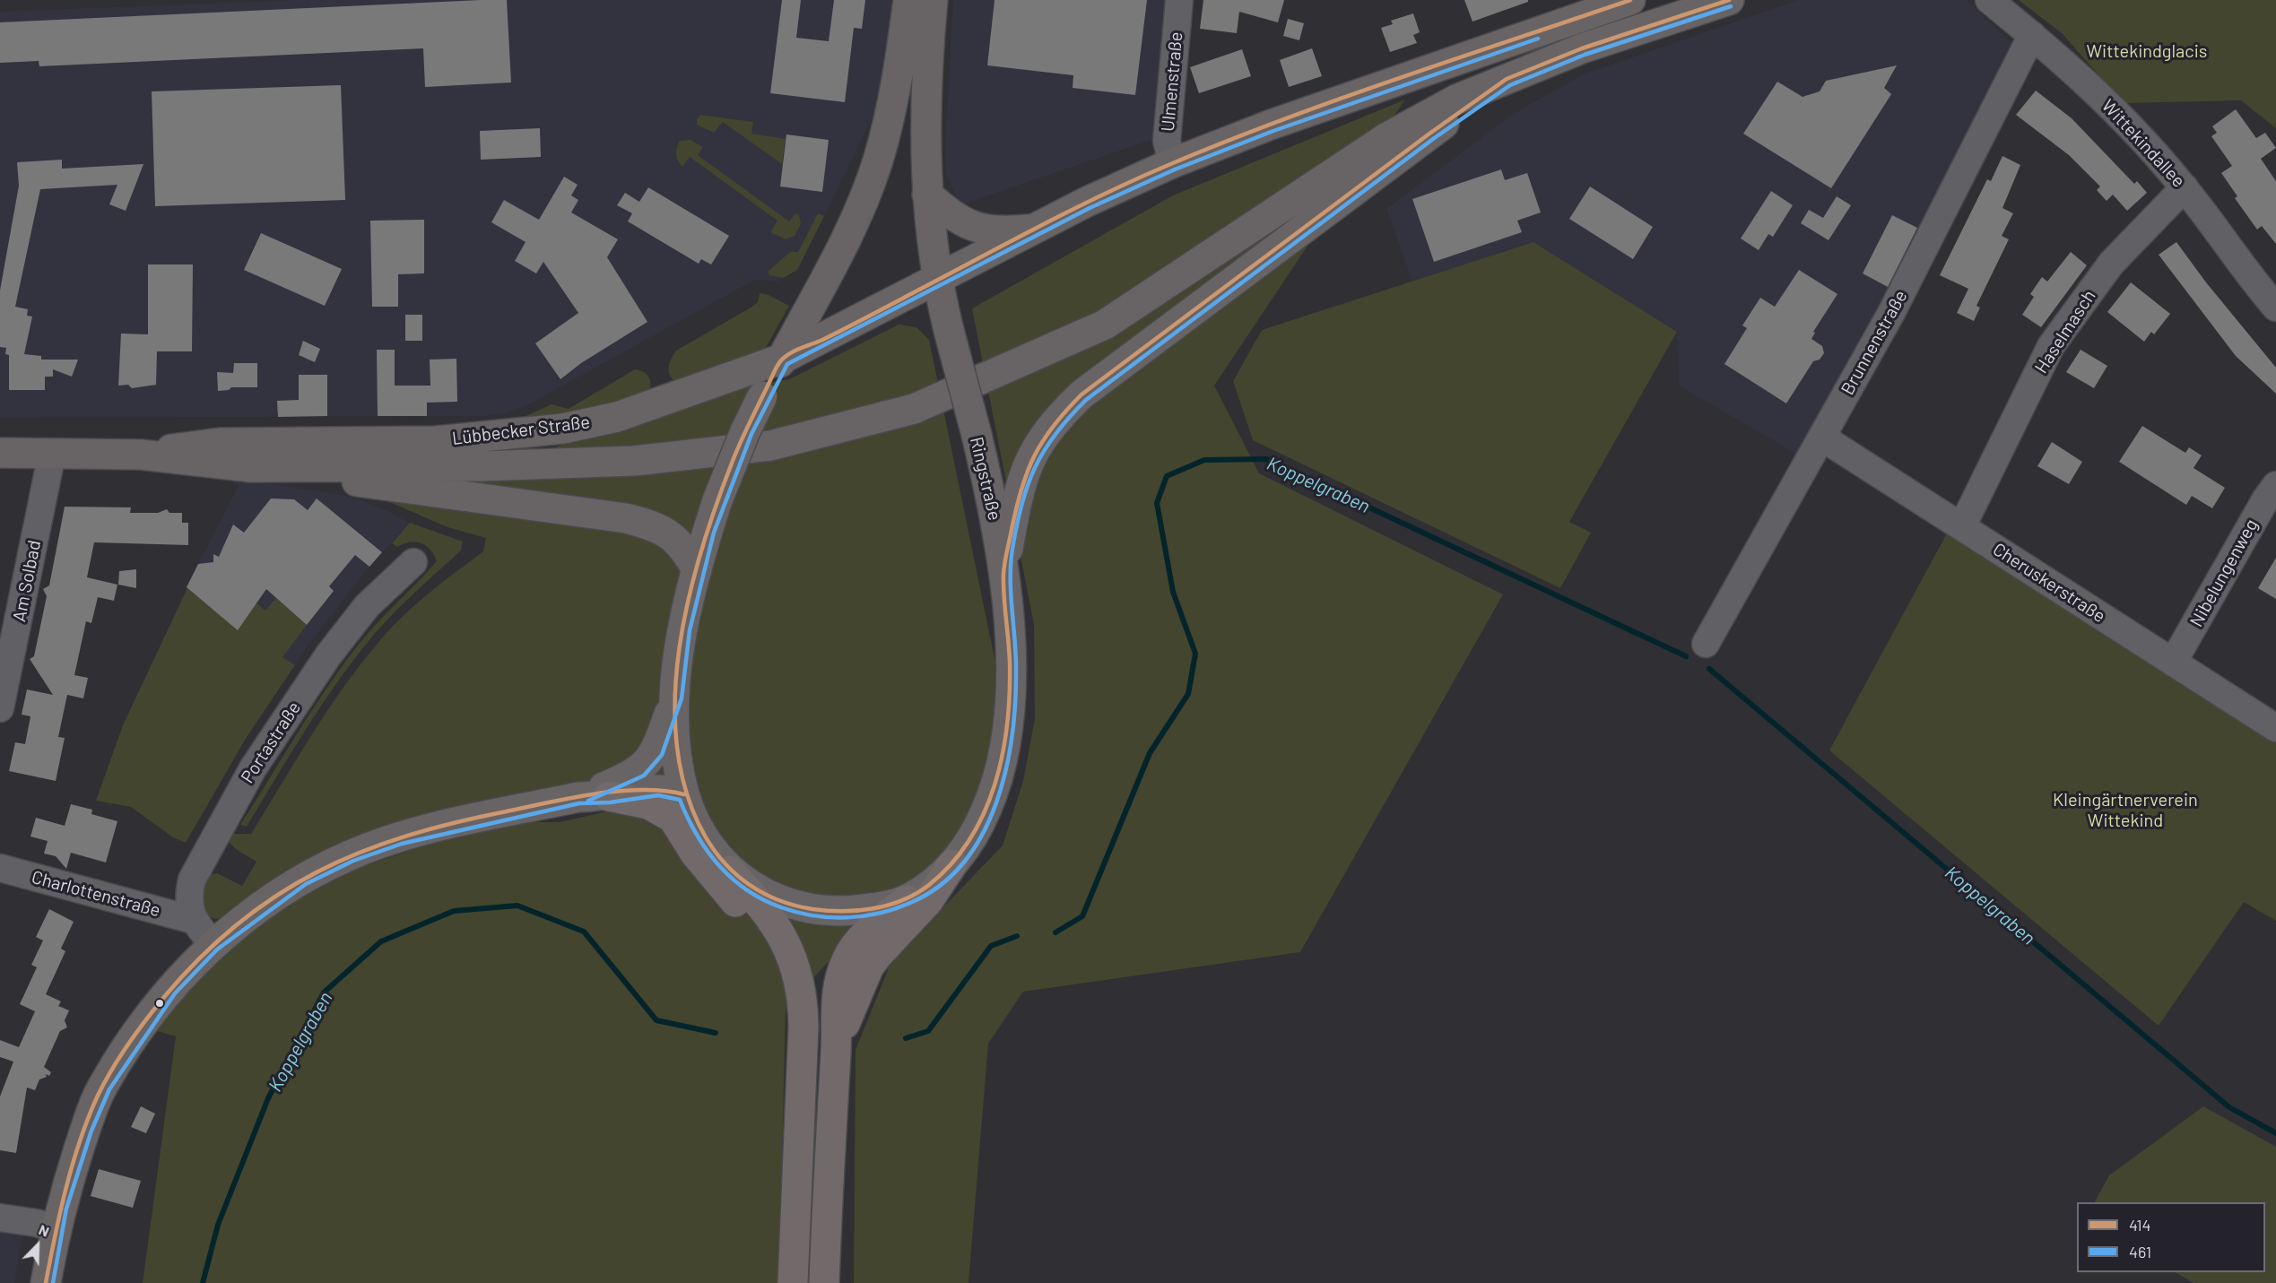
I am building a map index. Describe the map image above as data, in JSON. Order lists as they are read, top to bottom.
{
  "streets": {
    "main road": ["Lübbecker Straße", "Ringstraße"],
    "street": [
      "Ulmenstraße",
      "Wittekindallee",
      "Haselmasch",
      "Brunnenstraße",
      "Nibelungenweg",
      "Am Solbad",
      "Cheruskerstraße",
      "Portastraße",
      "Charlottenstraße"
    ]
  },
  "crossings": [
    ["Wittekindallee", "Haselmasch"],
    ["Wittekindallee", "Brunnenstraße"],
    ["Haselmasch", "Cheruskerstraße"],
    ["Brunnenstraße", "Cheruskerstraße"],
    ["Lübbecker Straße", "Ringstraße"],
    ["Lübbecker Straße", "Am Solbad"],
    ["Nibelungenweg", "Cheruskerstraße"],
    ["Portastraße", "Charlottenstraße"]
  ],
  "water": ["Koppelgraben"],
  "parks": ["Wittekindglacis", "Kleingärtnerverein Wittekind"],
  "lines": ["transit line 414", "transit line 461"],
  "legend": ["414", "461"],
  "north": "top right"
}
